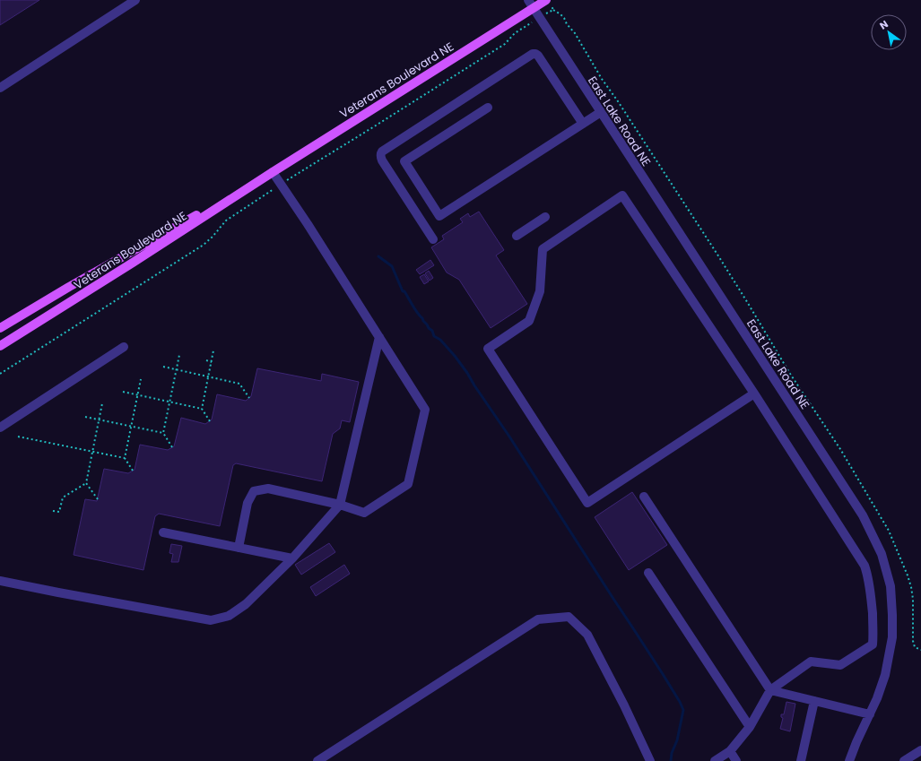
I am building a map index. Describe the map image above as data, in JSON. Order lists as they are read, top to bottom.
{
  "streets": {
    "main road": ["Veterans Boulevard NE"],
    "street": ["East Lake Road NE"]
  },
  "crossings": [
    ["Veterans Boulevard NE", "East Lake Road NE"]
  ],
  "north": "top left"
}
